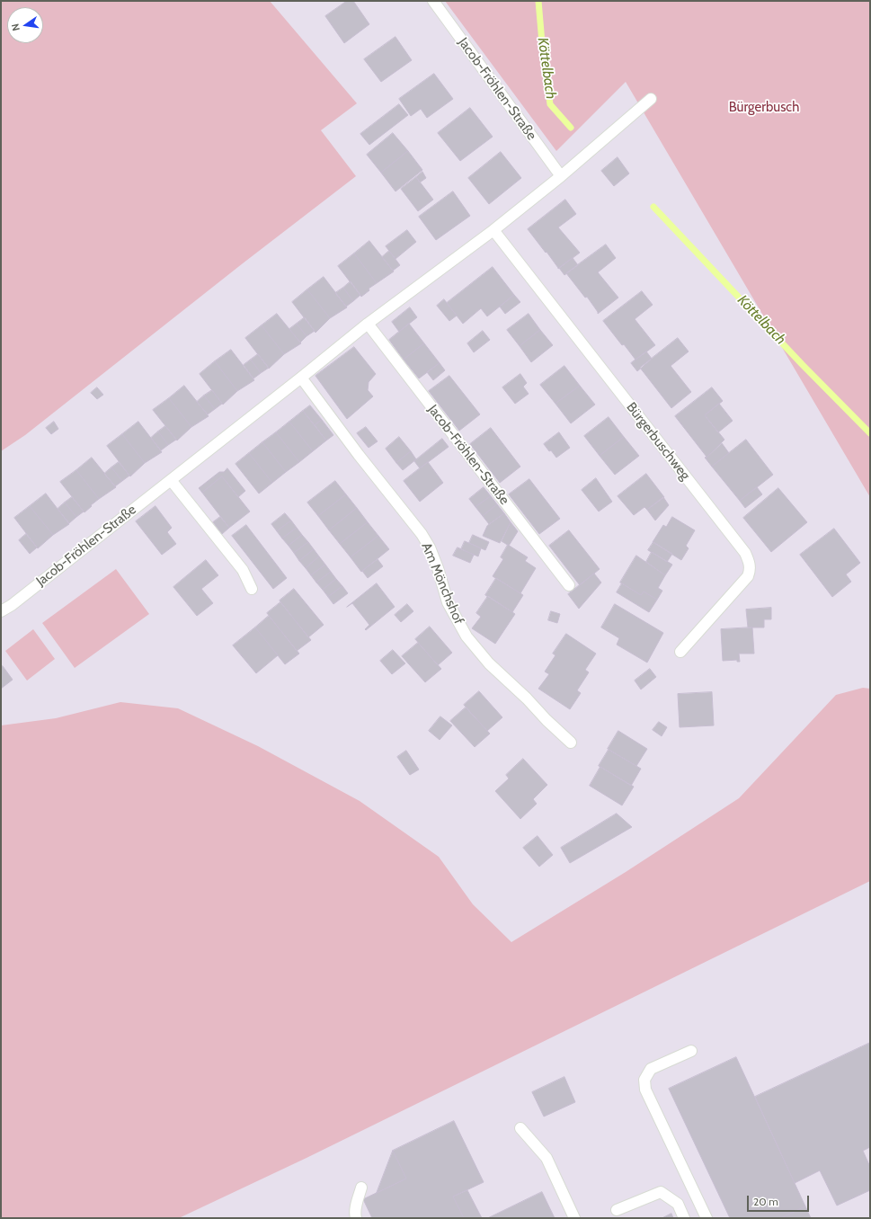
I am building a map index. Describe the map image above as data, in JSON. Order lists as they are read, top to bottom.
{
  "streets": {
    "street": ["Jacob-Fröhlen-Straße", "Bürgerbuschweg", "Am Mönchshof"]
  },
  "crossings": [
    ["Jacob-Fröhlen-Straße", "Bürgerbuschweg"],
    ["Jacob-Fröhlen-Straße", "Am Mönchshof"]
  ],
  "water": ["Köttelbach"],
  "parks": ["Bürgerbusch"],
  "scale_bar": "20 m",
  "north": "left"
}
